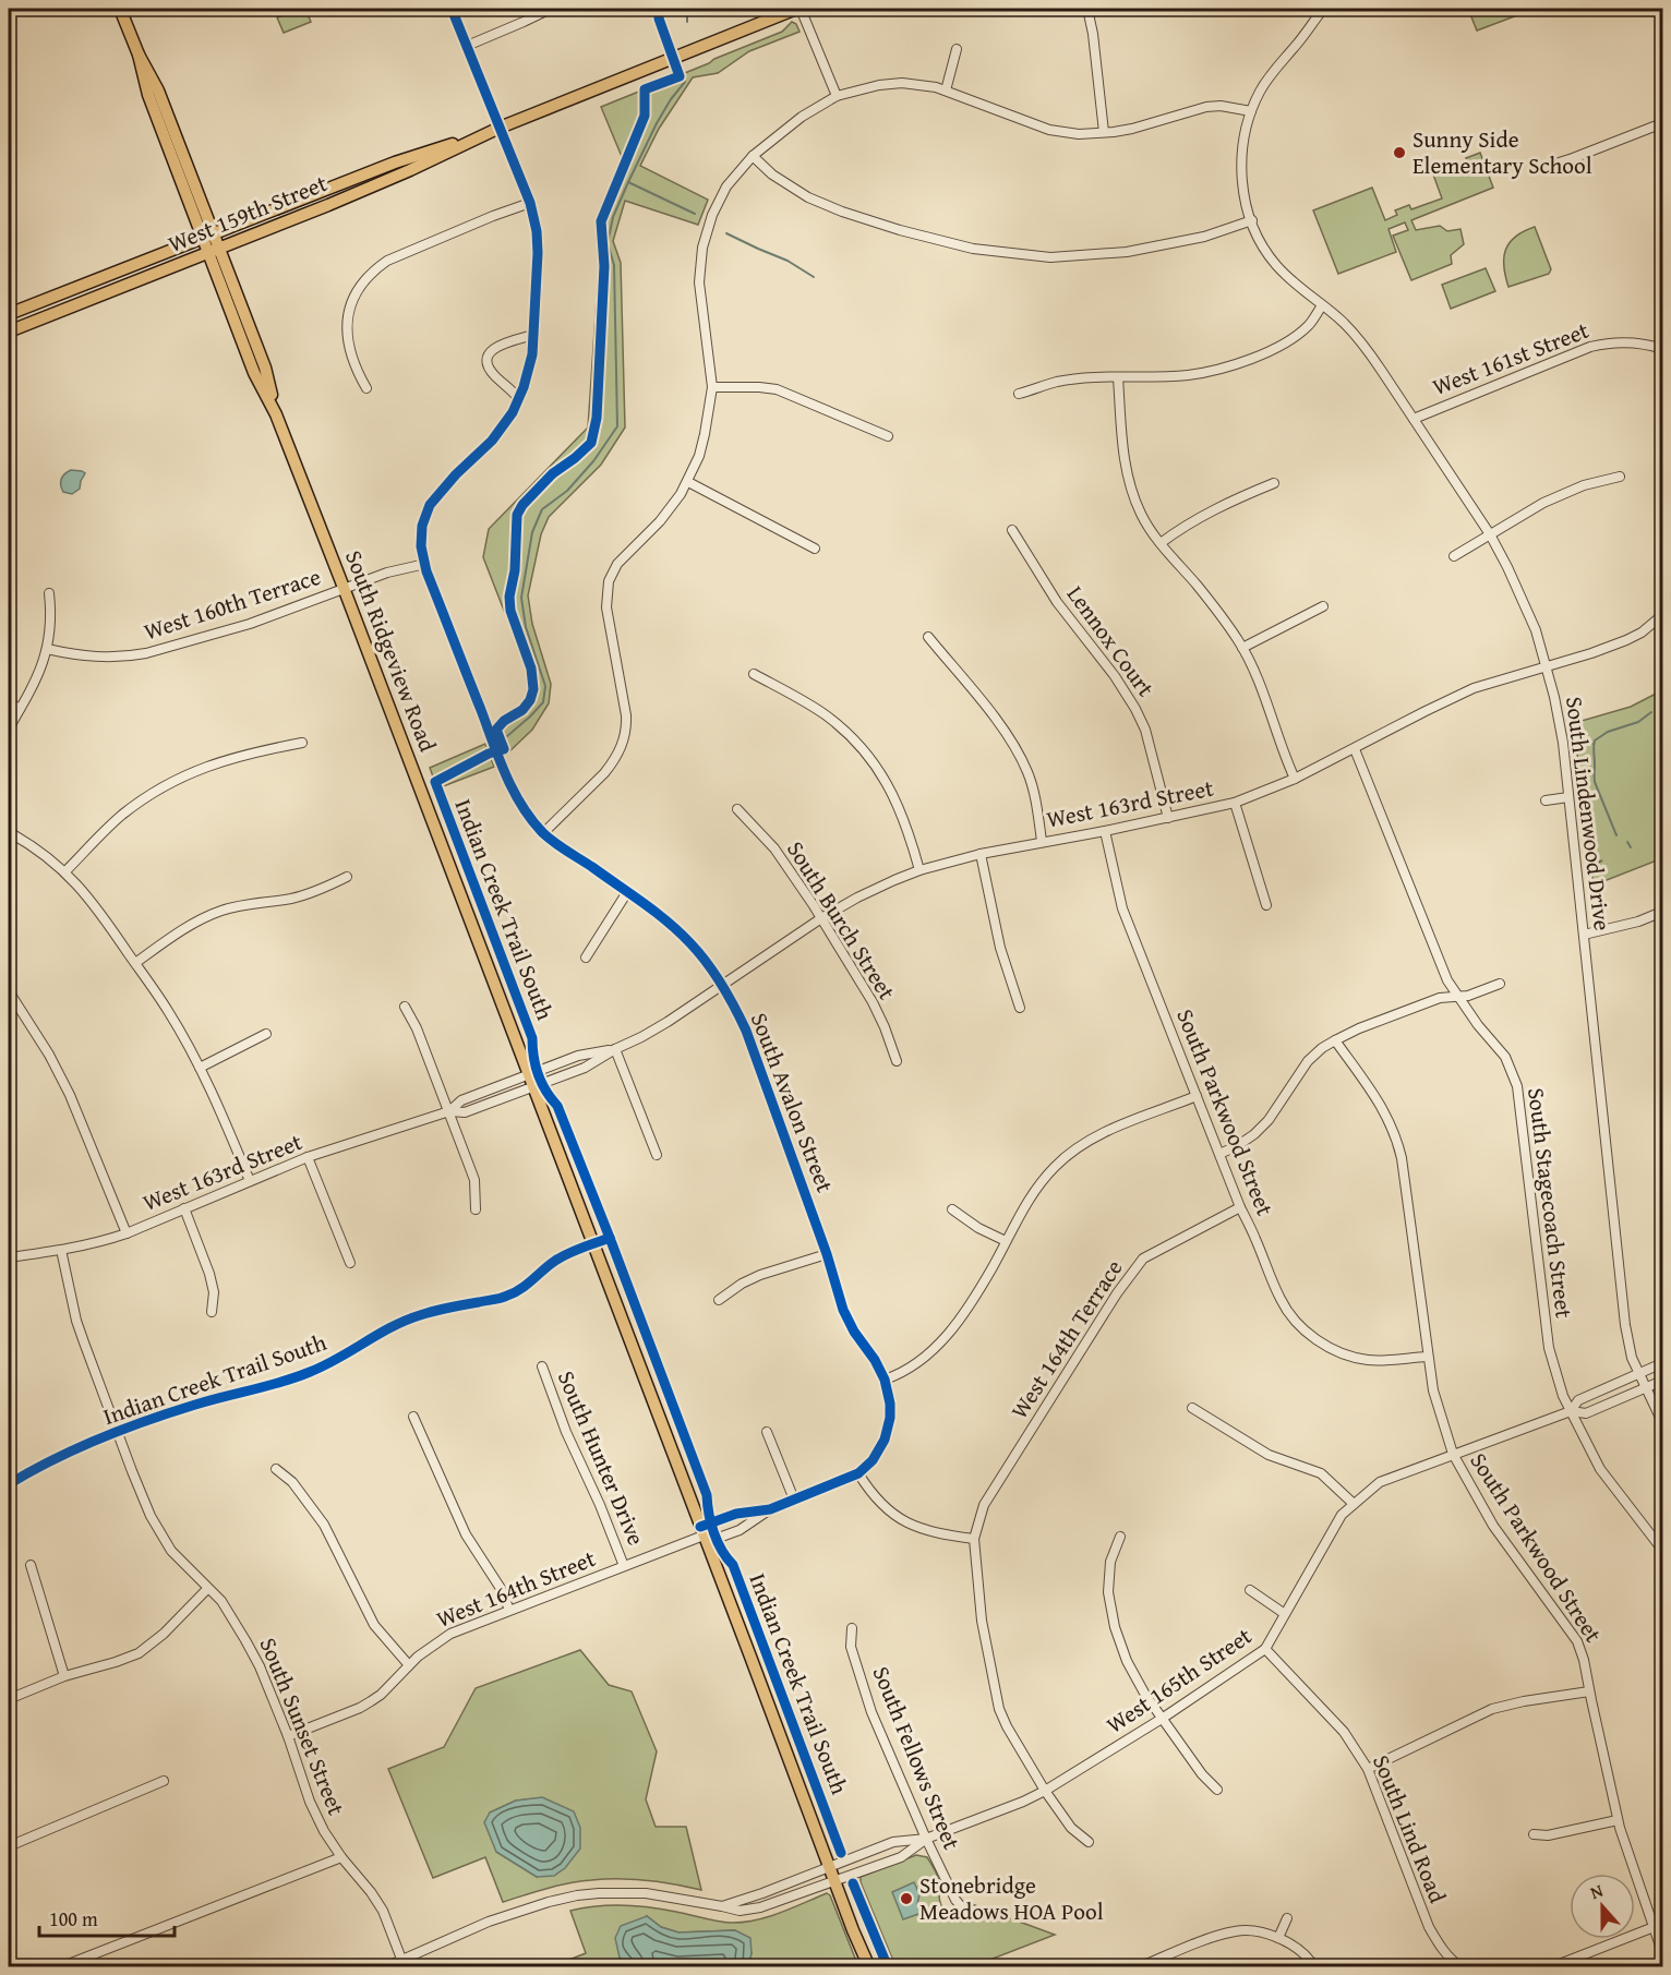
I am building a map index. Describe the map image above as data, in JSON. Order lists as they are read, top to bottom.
{
  "streets": {
    "main road": ["West 159th Street", "South Ridgeview Road"],
    "street": [
      "West 161st Street",
      "West 160th Terrace",
      "Lennox Court",
      "West 163rd Street",
      "South Lindenwood Drive",
      "South Burch Street",
      "South Avalon Street",
      "South Parkwood Street",
      "South Stagecoach Street",
      "West 164th Terrace",
      "South Hunter Drive",
      "West 164th Street",
      "West 165th Street",
      "South Sunset Street",
      "South Fellows Street",
      "South Lind Road"
    ],
    "cycle path": ["Indian Creek Trail South"]
  },
  "crossings": [
    ["West 159th Street", "South Ridgeview Road"],
    ["West 159th Street", "South Avalon Street"],
    ["West 161st Street", "South Lindenwood Drive"],
    ["West 160th Terrace", "South Ridgeview Road"],
    ["West 160th Terrace", "South Avalon Street"],
    ["Lennox Court", "West 163rd Street"],
    ["South Ridgeview Road", "West 163rd Street"],
    ["South Ridgeview Road", "West 164th Street"],
    ["South Ridgeview Road", "West 165th Street"],
    ["West 163rd Street", "South Lindenwood Drive"],
    ["West 163rd Street", "South Burch Street"],
    ["West 163rd Street", "South Avalon Street"],
    ["West 163rd Street", "South Parkwood Street"],
    ["West 163rd Street", "South Stagecoach Street"],
    ["West 163rd Street", "South Sunset Street"],
    ["South Lindenwood Drive", "West 165th Street"],
    ["South Avalon Street", "West 164th Street"],
    ["South Parkwood Street", "West 164th Terrace"],
    ["South Parkwood Street", "West 165th Street"],
    ["South Stagecoach Street", "West 165th Street"],
    ["South Hunter Drive", "West 164th Street"],
    ["West 164th Street", "South Sunset Street"],
    ["West 165th Street", "South Sunset Street"],
    ["West 165th Street", "South Fellows Street"],
    ["West 165th Street", "South Lind Road"]
  ],
  "places": ["Sunny Side Elementary School", "Stonebridge Meadows HOA Pool"],
  "scale_bar": "100 m",
  "north": "top"
}
